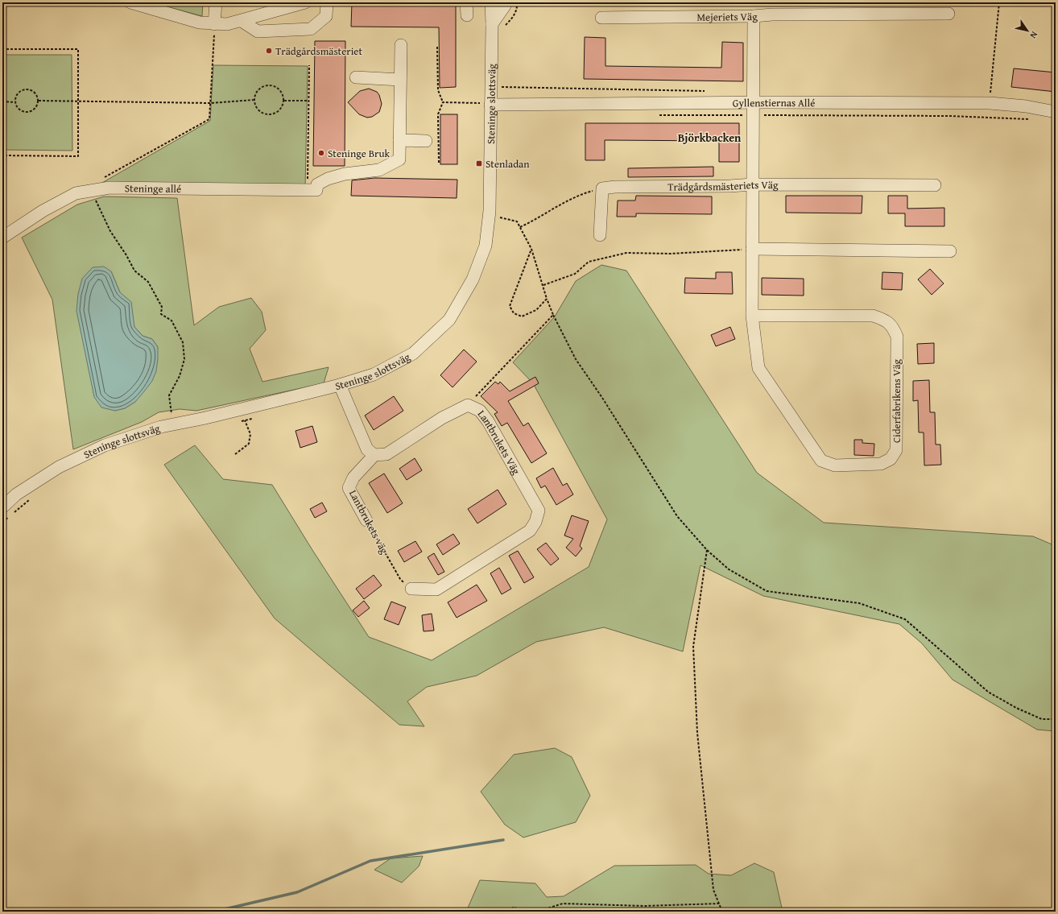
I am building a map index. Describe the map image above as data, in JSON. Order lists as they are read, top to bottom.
{
  "streets": {
    "street": [
      "Mejeriets Väg",
      "Gyllenstiernas Allé",
      "Steninge slottsväg",
      "Trädgårdsmästeriets Väg",
      "Steninge allé",
      "Ciderfabrikens Väg",
      "Lantbrukets Väg",
      "Lantbrukets väg"
    ]
  },
  "crossings": [
    ["Mejeriets Väg", "Ciderfabrikens Väg"],
    ["Gyllenstiernas Allé", "Steninge slottsväg"],
    ["Gyllenstiernas Allé", "Ciderfabrikens Väg"],
    ["Trädgårdsmästeriets Väg", "Ciderfabrikens Väg"],
    ["Lantbrukets Väg", "Lantbrukets väg"]
  ],
  "districts": ["Björkbacken"],
  "places": {
    "other": ["Trädgårdsmästeriet", "Steninge Bruk"],
    "transit": ["Stenladan"]
  },
  "north": "bottom right"
}
